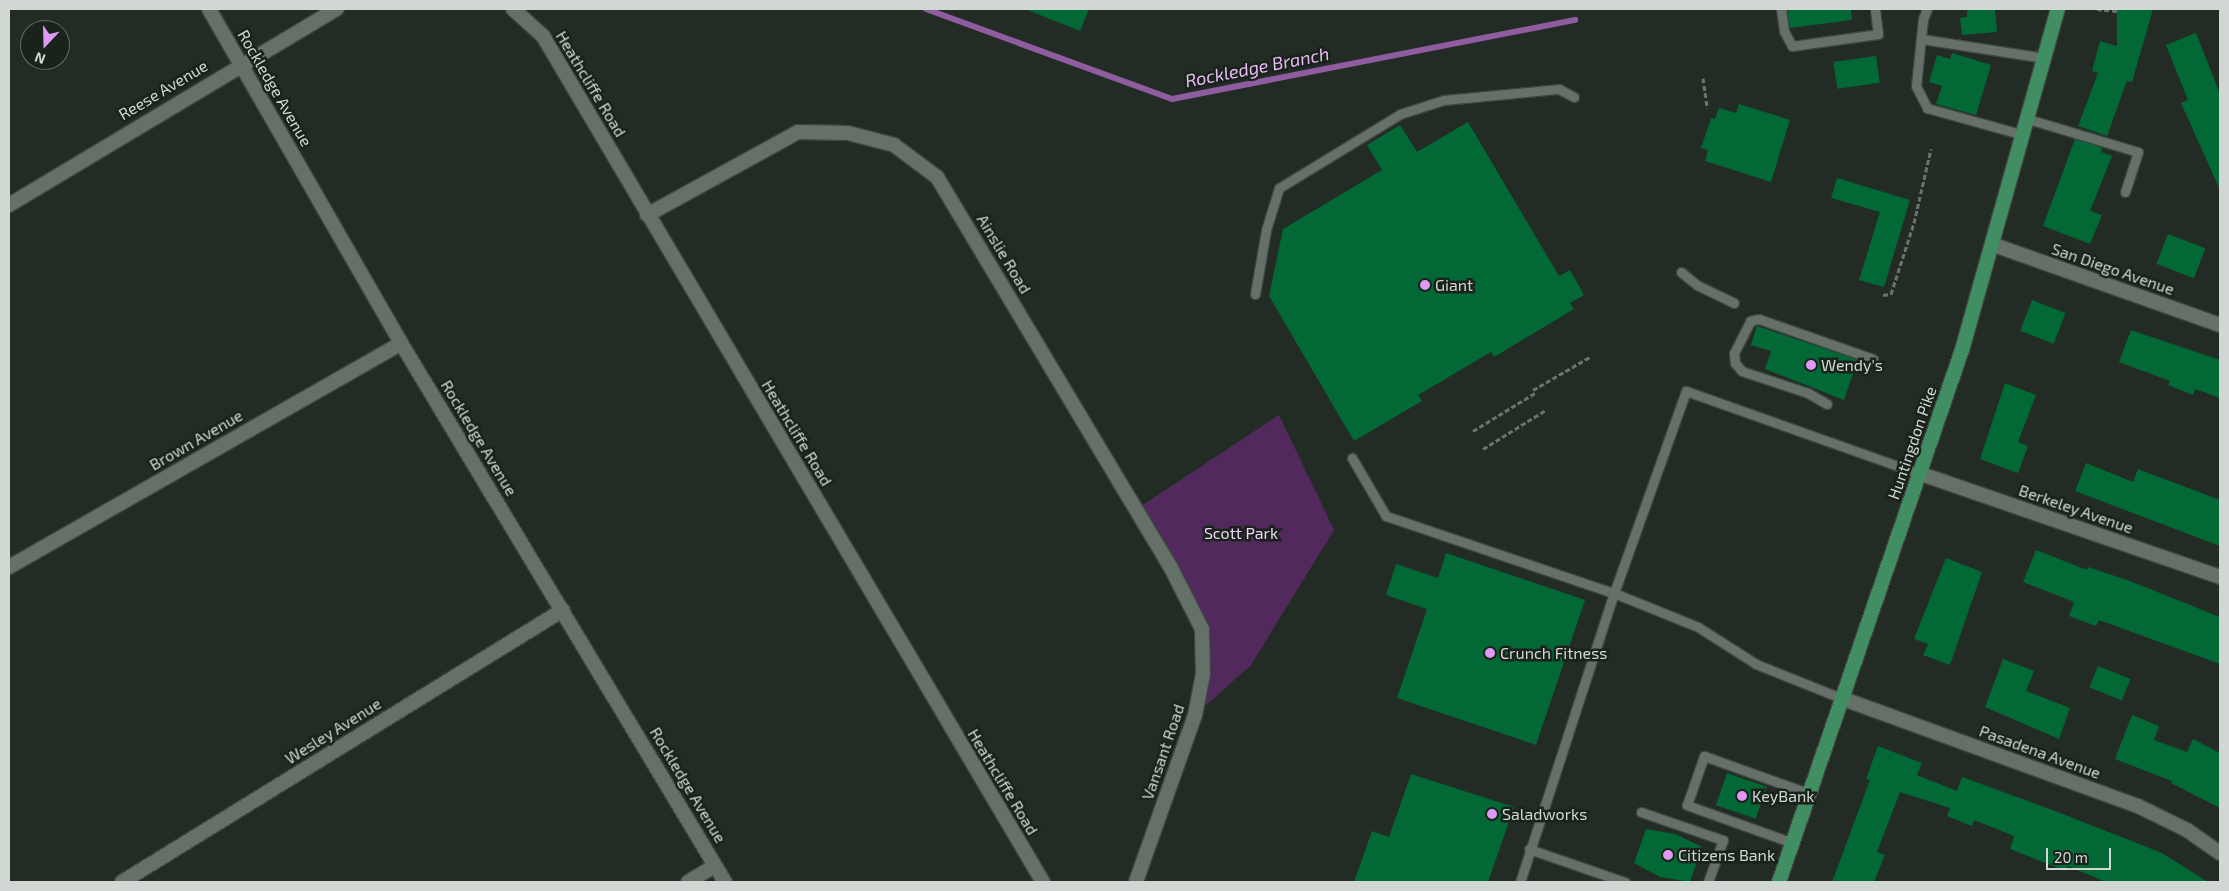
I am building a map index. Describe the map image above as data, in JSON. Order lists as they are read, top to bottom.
{
  "streets": {
    "main road": ["Huntingdon Pike"],
    "street": [
      "Heathcliffe Road",
      "Rockledge Avenue",
      "Reese Avenue",
      "Ainslie Road",
      "San Diego Avenue",
      "Brown Avenue",
      "Berkeley Avenue",
      "Wesley Avenue",
      "Vansant Road",
      "Pasadena Avenue"
    ]
  },
  "crossings": [
    ["Heathcliffe Road", "Ainslie Road"],
    ["Rockledge Avenue", "Reese Avenue"],
    ["Rockledge Avenue", "Brown Avenue"],
    ["Rockledge Avenue", "Wesley Avenue"],
    ["Ainslie Road", "Vansant Road"],
    ["San Diego Avenue", "Huntingdon Pike"],
    ["Huntingdon Pike", "Berkeley Avenue"],
    ["Huntingdon Pike", "Pasadena Avenue"]
  ],
  "water": ["Rockledge Branch"],
  "parks": ["Scott Park"],
  "places": [
    "Giant",
    "Wendy's",
    "Crunch Fitness",
    "KeyBank",
    "Saladworks",
    "Citizens Bank"
  ],
  "scale_bar": "20 m",
  "north": "bottom"
}
